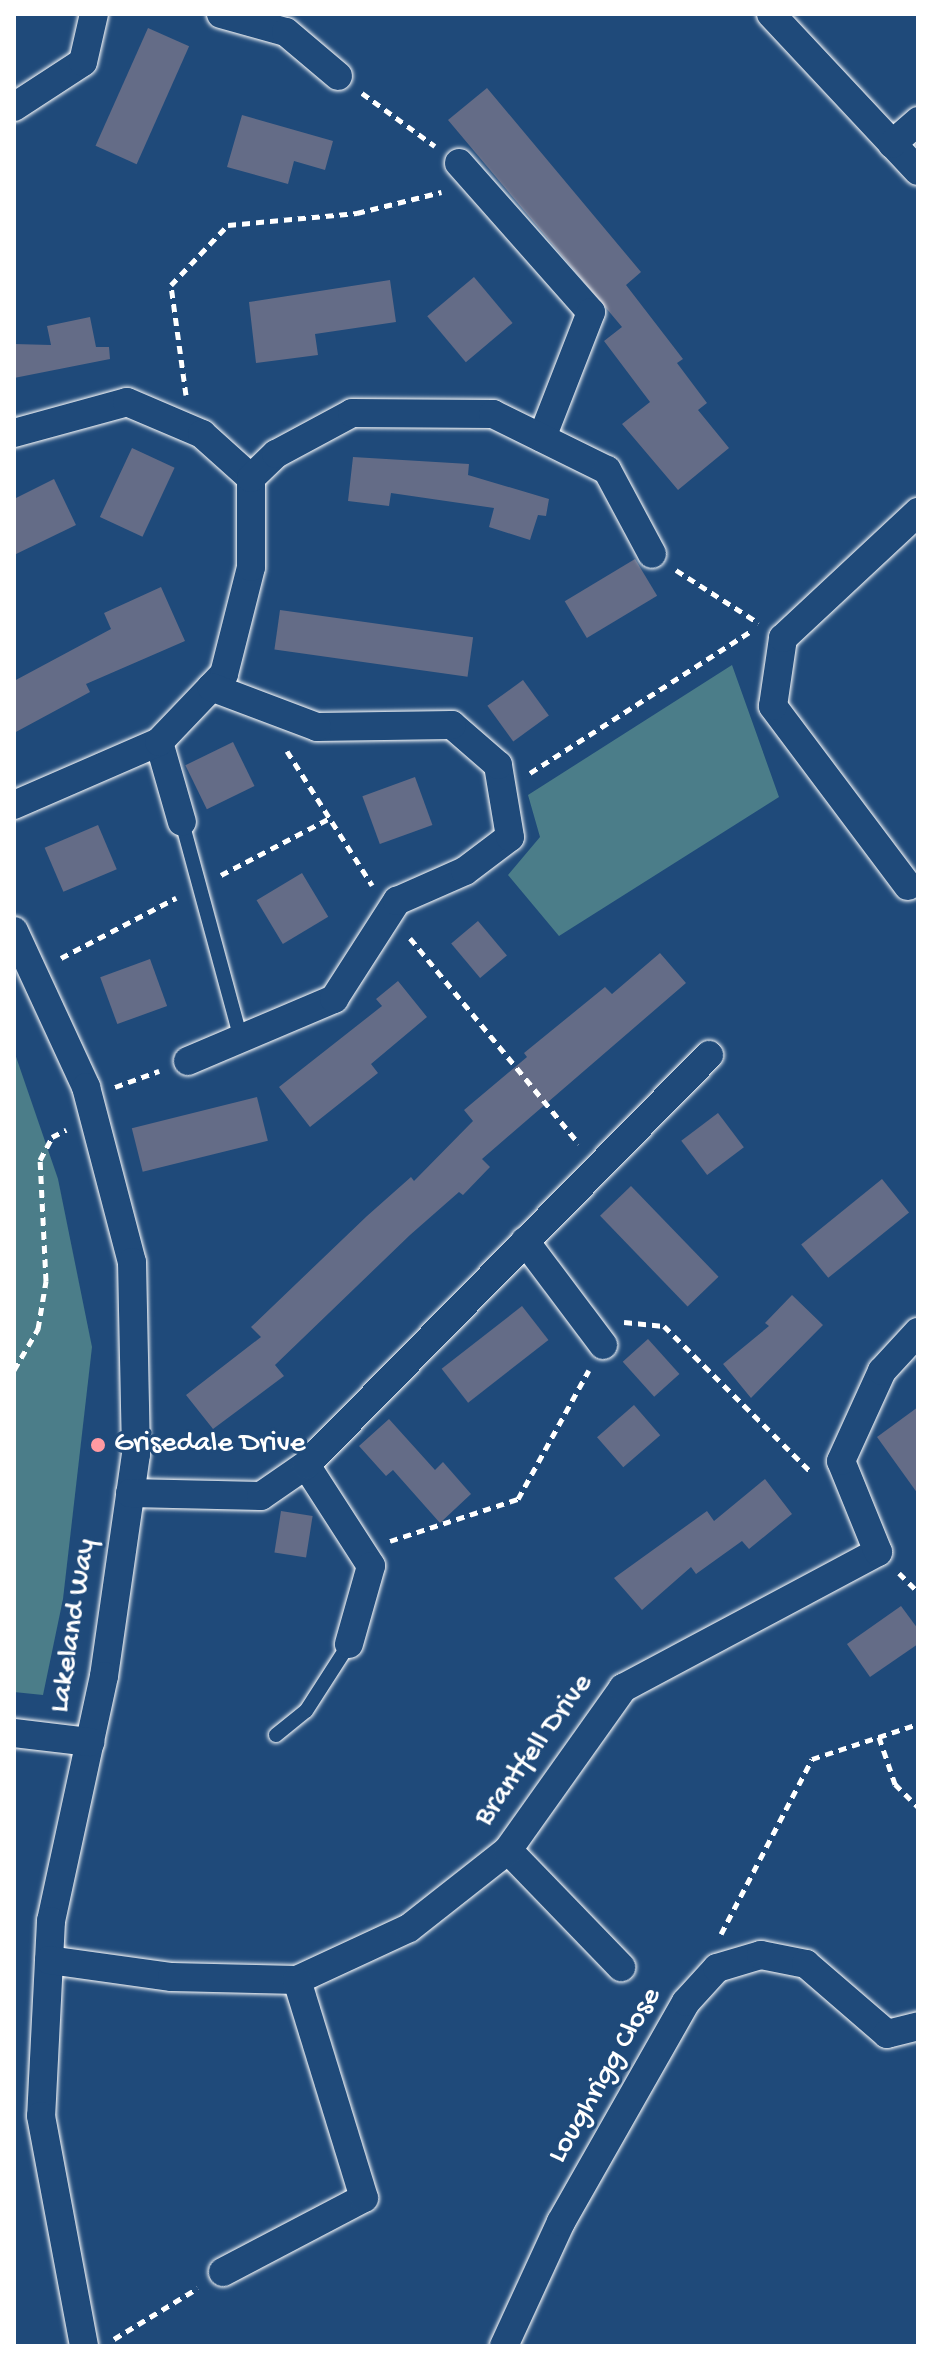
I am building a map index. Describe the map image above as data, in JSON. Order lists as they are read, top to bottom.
{
  "streets": {
    "street": ["Lakeland Way", "Brantfell Drive", "Loughrigg Close"]
  },
  "crossings": [
    ["Lakeland Way", "Brantfell Drive"]
  ],
  "places": ["Grisedale Drive"]
}
